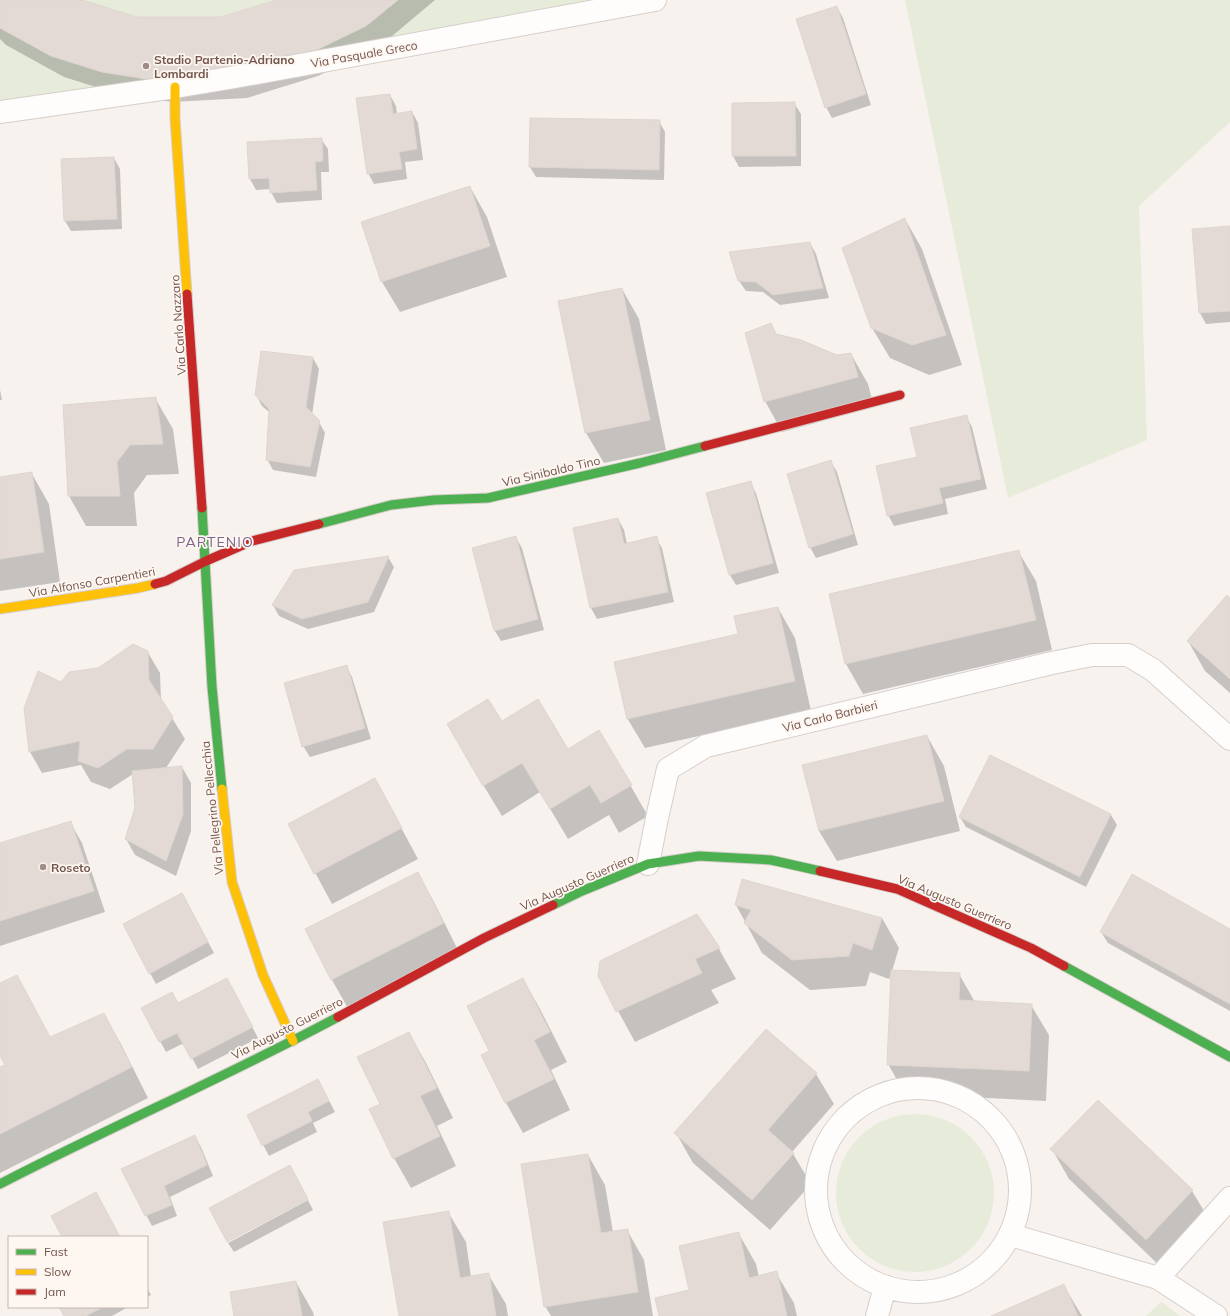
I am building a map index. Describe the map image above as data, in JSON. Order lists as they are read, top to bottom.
{
  "streets": {
    "street": [
      "Via Pasquale Greco",
      "Via Carlo Nazzaro",
      "Via Sinibaldo Tino",
      "Via Alfonso Carpentieri",
      "Via Carlo Barbieri",
      "Via Pellegrino Pellecchia",
      "Via Augusto Guerriero"
    ]
  },
  "crossings": [
    ["Via Pasquale Greco", "Via Carlo Nazzaro"],
    ["Via Carlo Nazzaro", "Via Sinibaldo Tino"],
    ["Via Carlo Nazzaro", "Via Alfonso Carpentieri"],
    ["Via Carlo Nazzaro", "Via Pellegrino Pellecchia"],
    ["Via Sinibaldo Tino", "Via Alfonso Carpentieri"],
    ["Via Sinibaldo Tino", "Via Pellegrino Pellecchia"],
    ["Via Alfonso Carpentieri", "Via Pellegrino Pellecchia"],
    ["Via Carlo Barbieri", "Via Augusto Guerriero"],
    ["Via Pellegrino Pellecchia", "Via Augusto Guerriero"]
  ],
  "districts": ["PARTENIO"],
  "places": ["Stadio Partenio-Adriano Lombardi", "Roseto"],
  "legend": ["Fast", "Slow", "Jam"]
}
